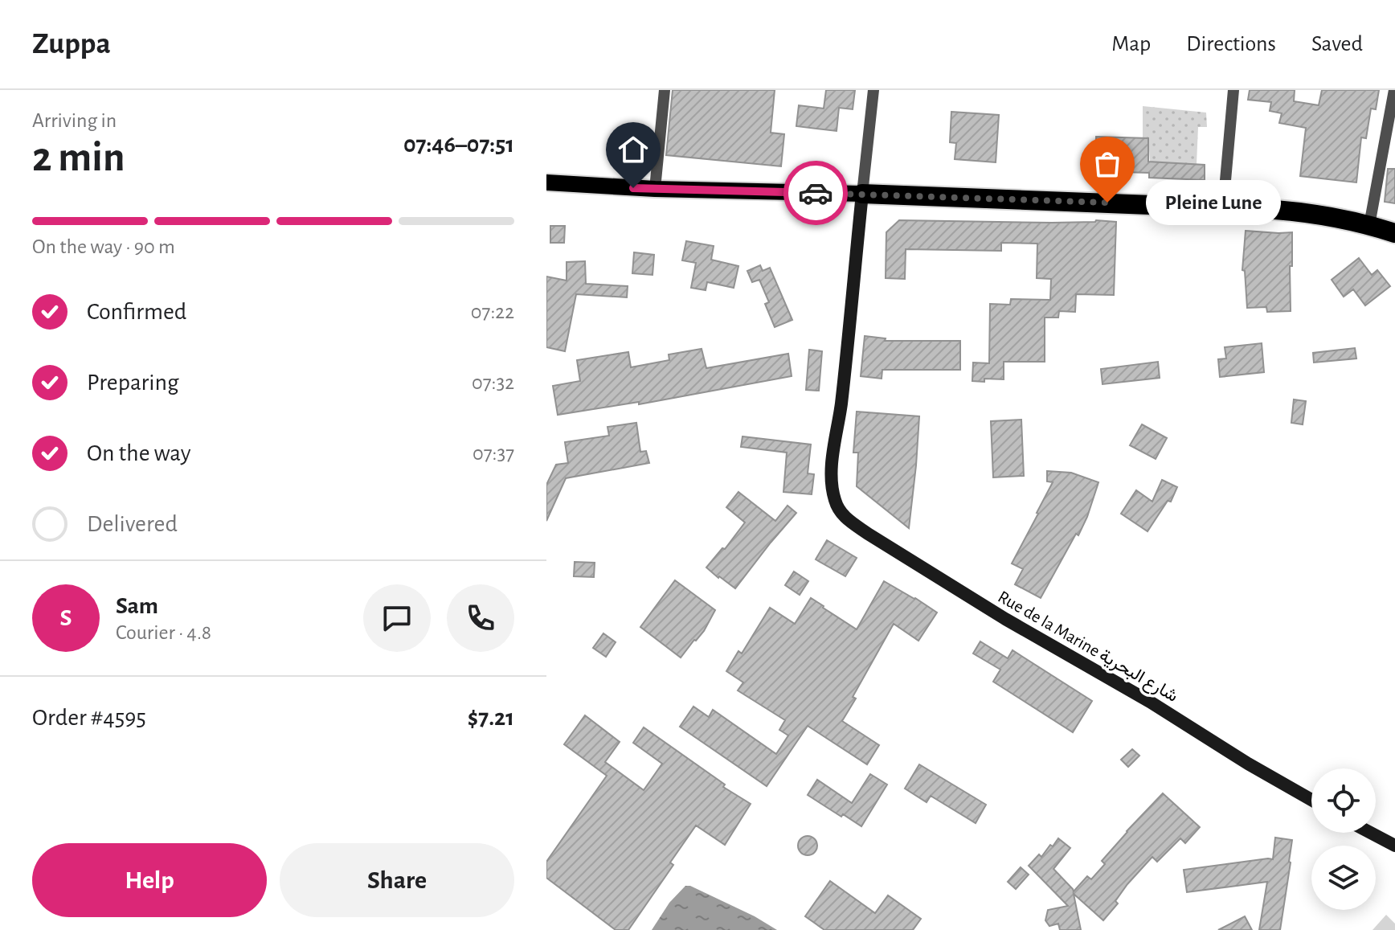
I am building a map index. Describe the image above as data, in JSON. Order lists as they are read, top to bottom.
{
  "streets": {
    "street": ["Rue de la Marine شارع البحرية"]
  },
  "places": ["Pleine Lune"],
  "page": {
    "header": "Zuppa",
    "nav": ["Map", "Directions", "Saved"],
    "heading": ["2 min", "Arriving in", "07:46–07:51"],
    "panel": [
      "Sam",
      "Courier · 4.8",
      "Order #4595",
      "$7.21"
    ],
    "bubble": "Pleine Lune",
    "bar": "On the way · 90 m",
    "list": [
      ["Confirmed", "07:22"],
      ["Preparing", "07:32"],
      ["On the way", "07:37"],
      "Delivered"
    ],
    "round": "S",
    "buttons": ["Help", "Share"]
  }
}
